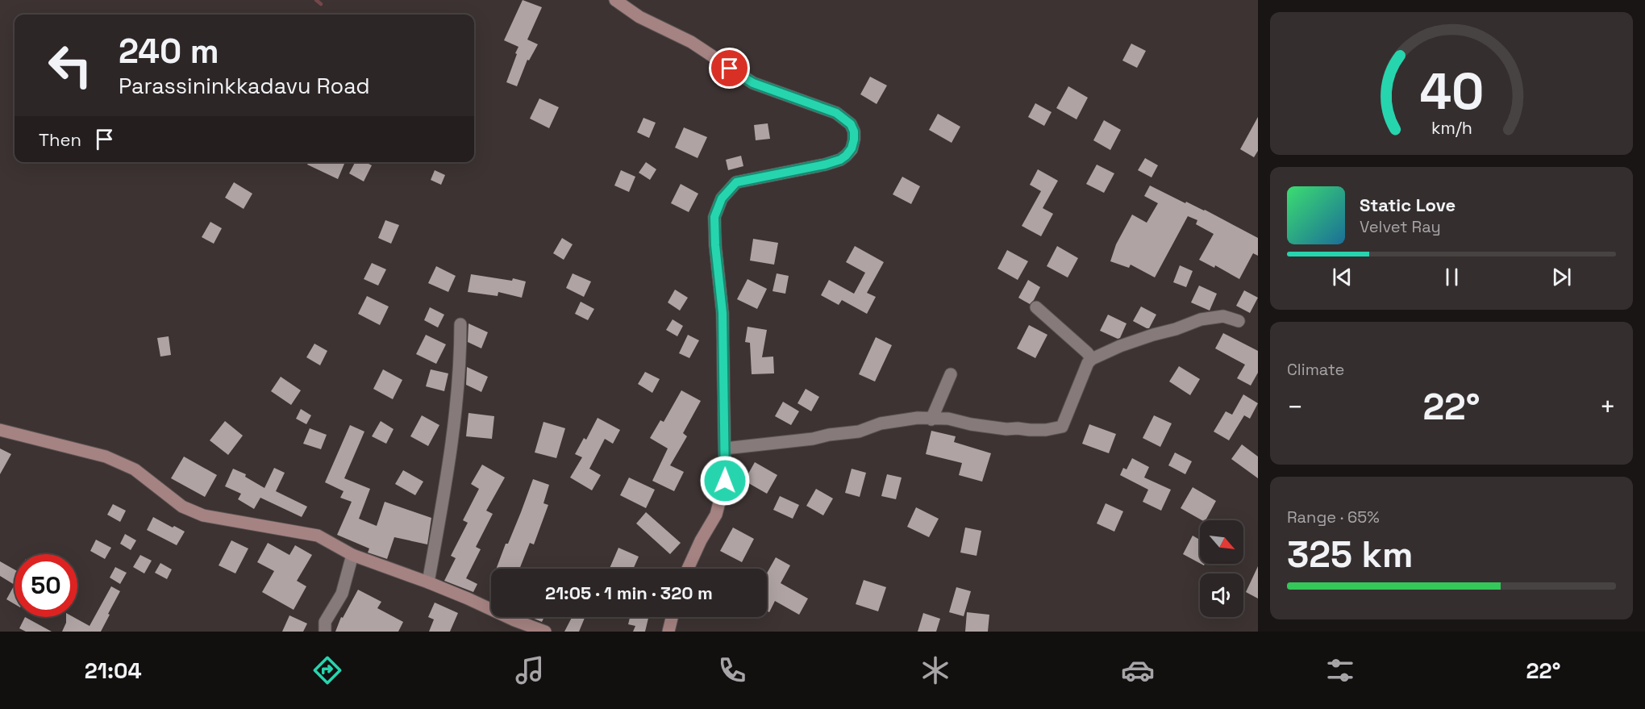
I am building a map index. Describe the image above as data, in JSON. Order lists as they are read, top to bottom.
{
  "north": "bottom right",
  "page": {
    "turn": ["240 m", "Parassininkkadavu Road"],
    "then": "Then",
    "song": ["Static Love", "Velvet Ray"],
    "tile": [
      "Climate",
      ["Range · 65%", "325 km"]
    ],
    "heat": ["−", "22°", "+"],
    "limit": "50",
    "trip": "21:05 · 1 min · 320 m",
    "tabs": ["21:04", "22°"],
    "gauge": ["40", "km/h"]
  }
}
